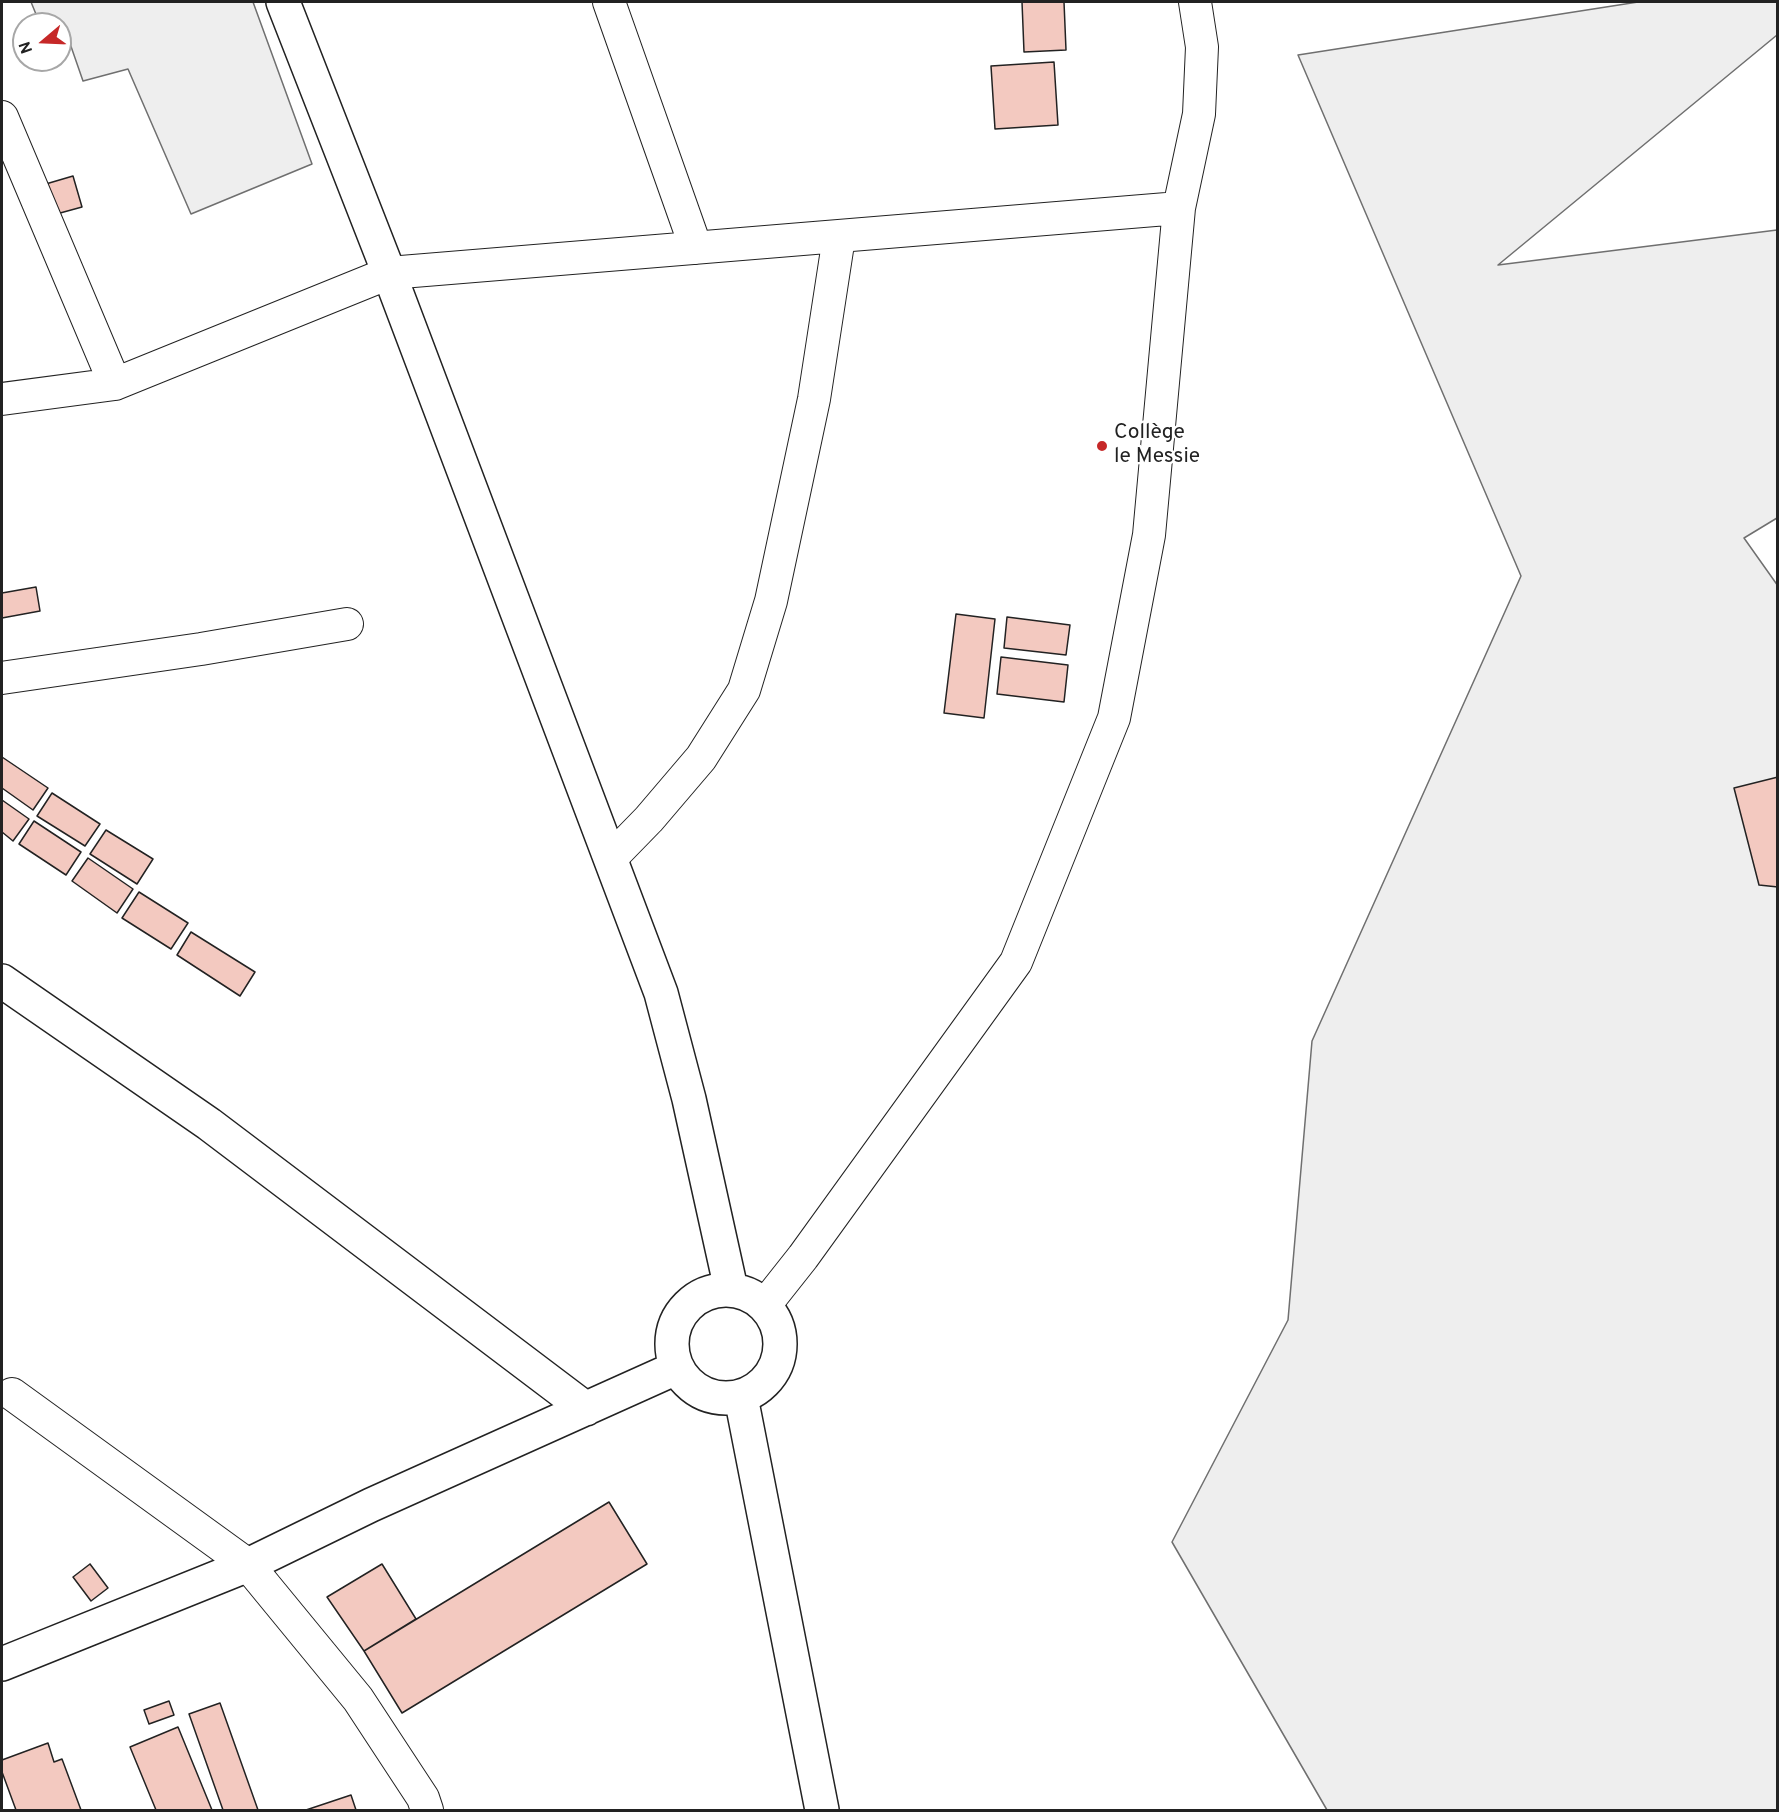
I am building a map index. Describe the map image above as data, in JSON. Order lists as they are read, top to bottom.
{
  "places": ["Collège le Messie"],
  "north": "left"
}
